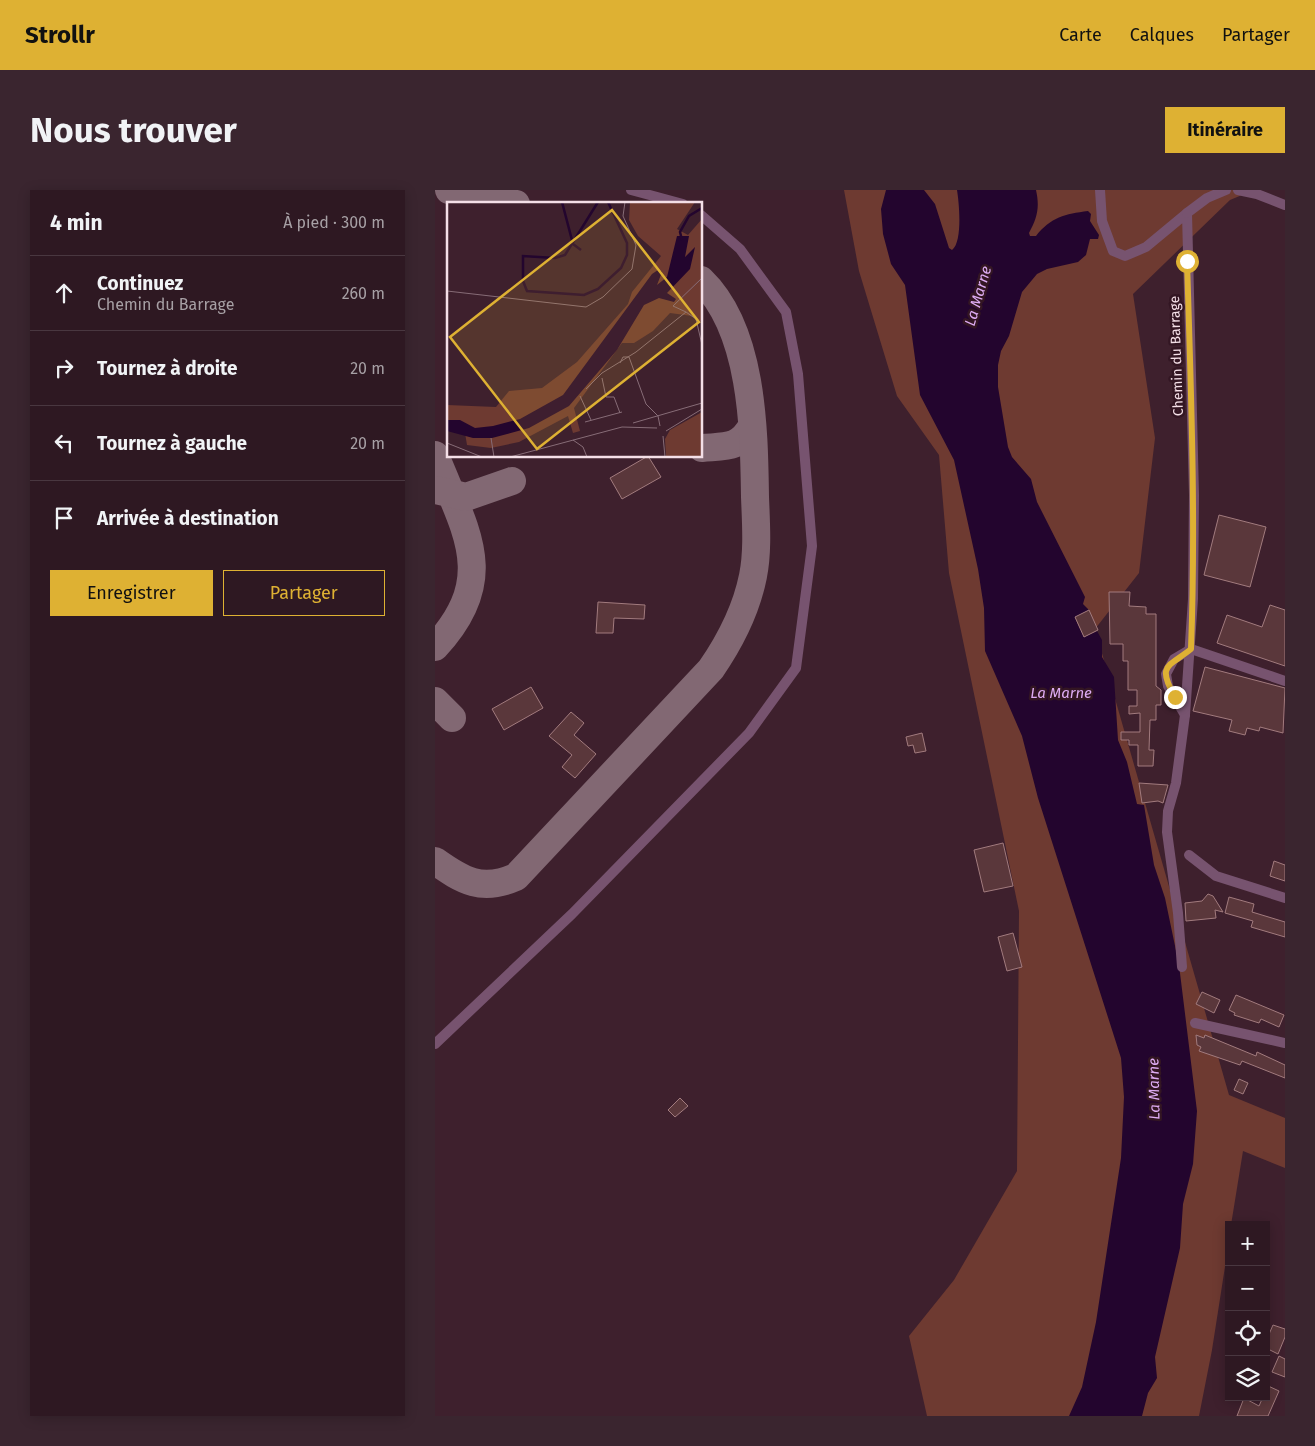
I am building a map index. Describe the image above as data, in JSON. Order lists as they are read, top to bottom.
{
  "streets": {
    "street": ["Chemin du Barrage"]
  },
  "water": ["La Marne"],
  "page": {
    "header": "Strollr",
    "nav": ["Carte", "Calques", "Partager"],
    "buttons": [
      "Itinéraire",
      ["Enregistrer", "Partager"]
    ],
    "title": "Nous trouver",
    "heading": ["4 min", "À pied · 300 m"],
    "list": [
      ["Continuez", "Chemin du Barrage", "260 m"],
      ["Tournez à droite", "20 m"],
      ["Tournez à gauche", "20 m"],
      "Arrivée à destination"
    ],
    "map_buttons": ["+", "−"]
  }
}
